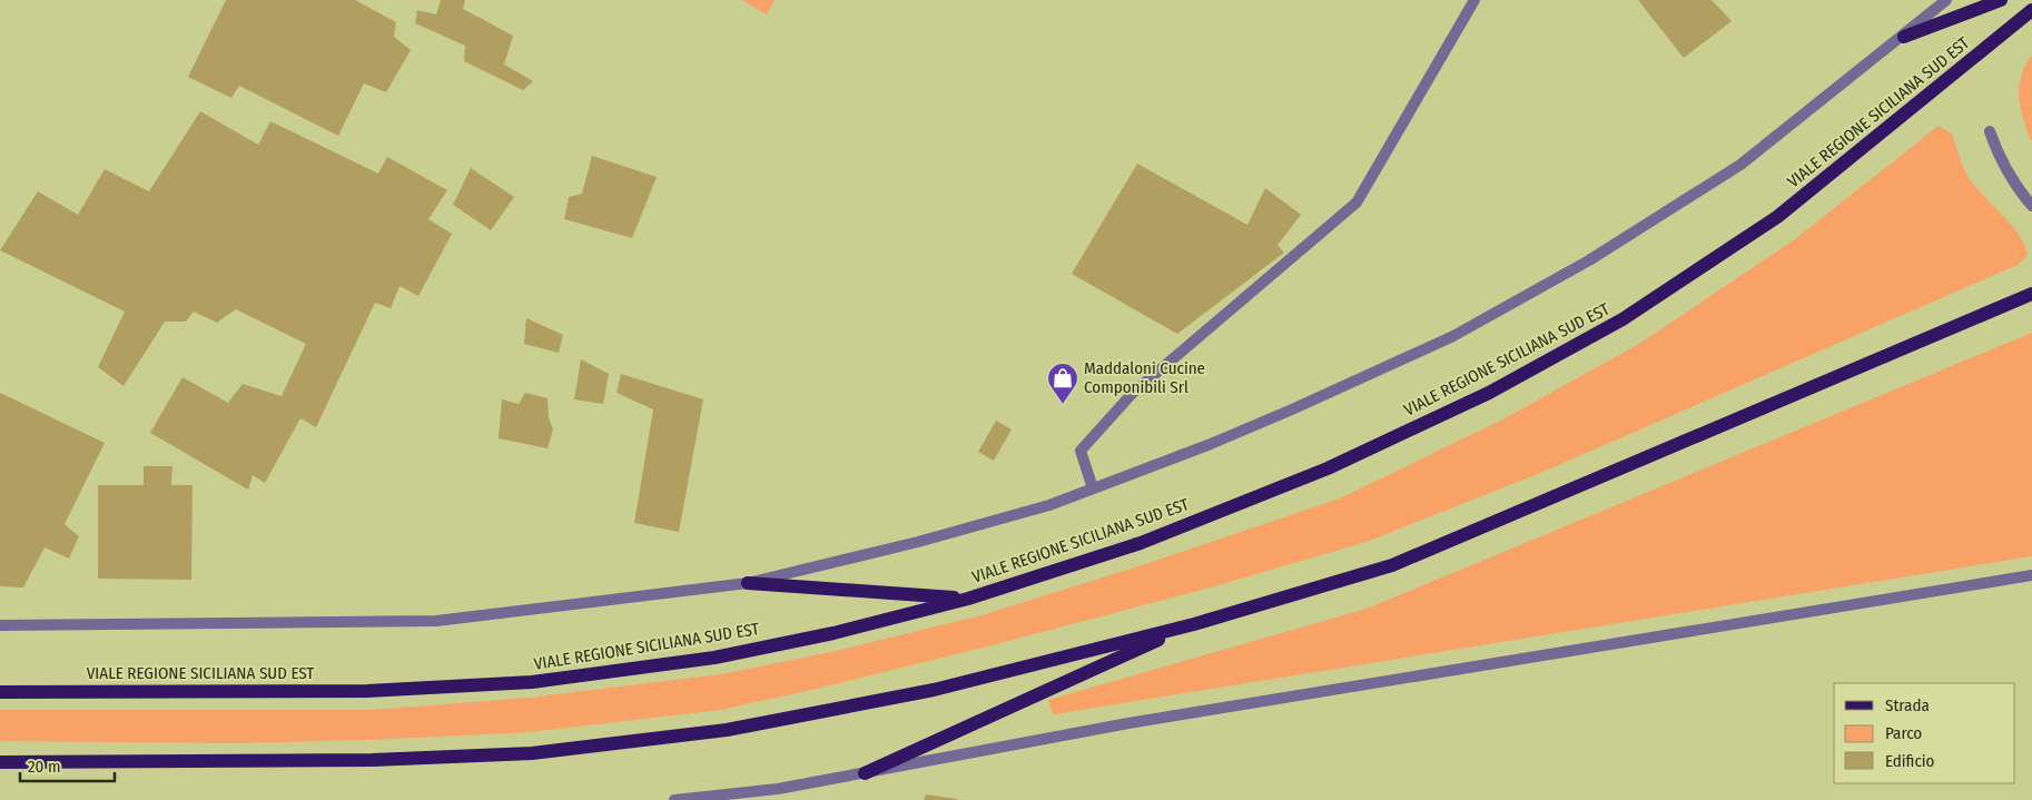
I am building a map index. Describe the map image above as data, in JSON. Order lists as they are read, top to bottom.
{
  "streets": {
    "main road": ["VIALE REGIONE SICILIANA SUD EST"]
  },
  "places": {
    "shop": ["Maddaloni Cucine Componibili Srl"]
  },
  "legend": ["Strada", "Parco", "Edificio"],
  "scale_bar": "20 m"
}
